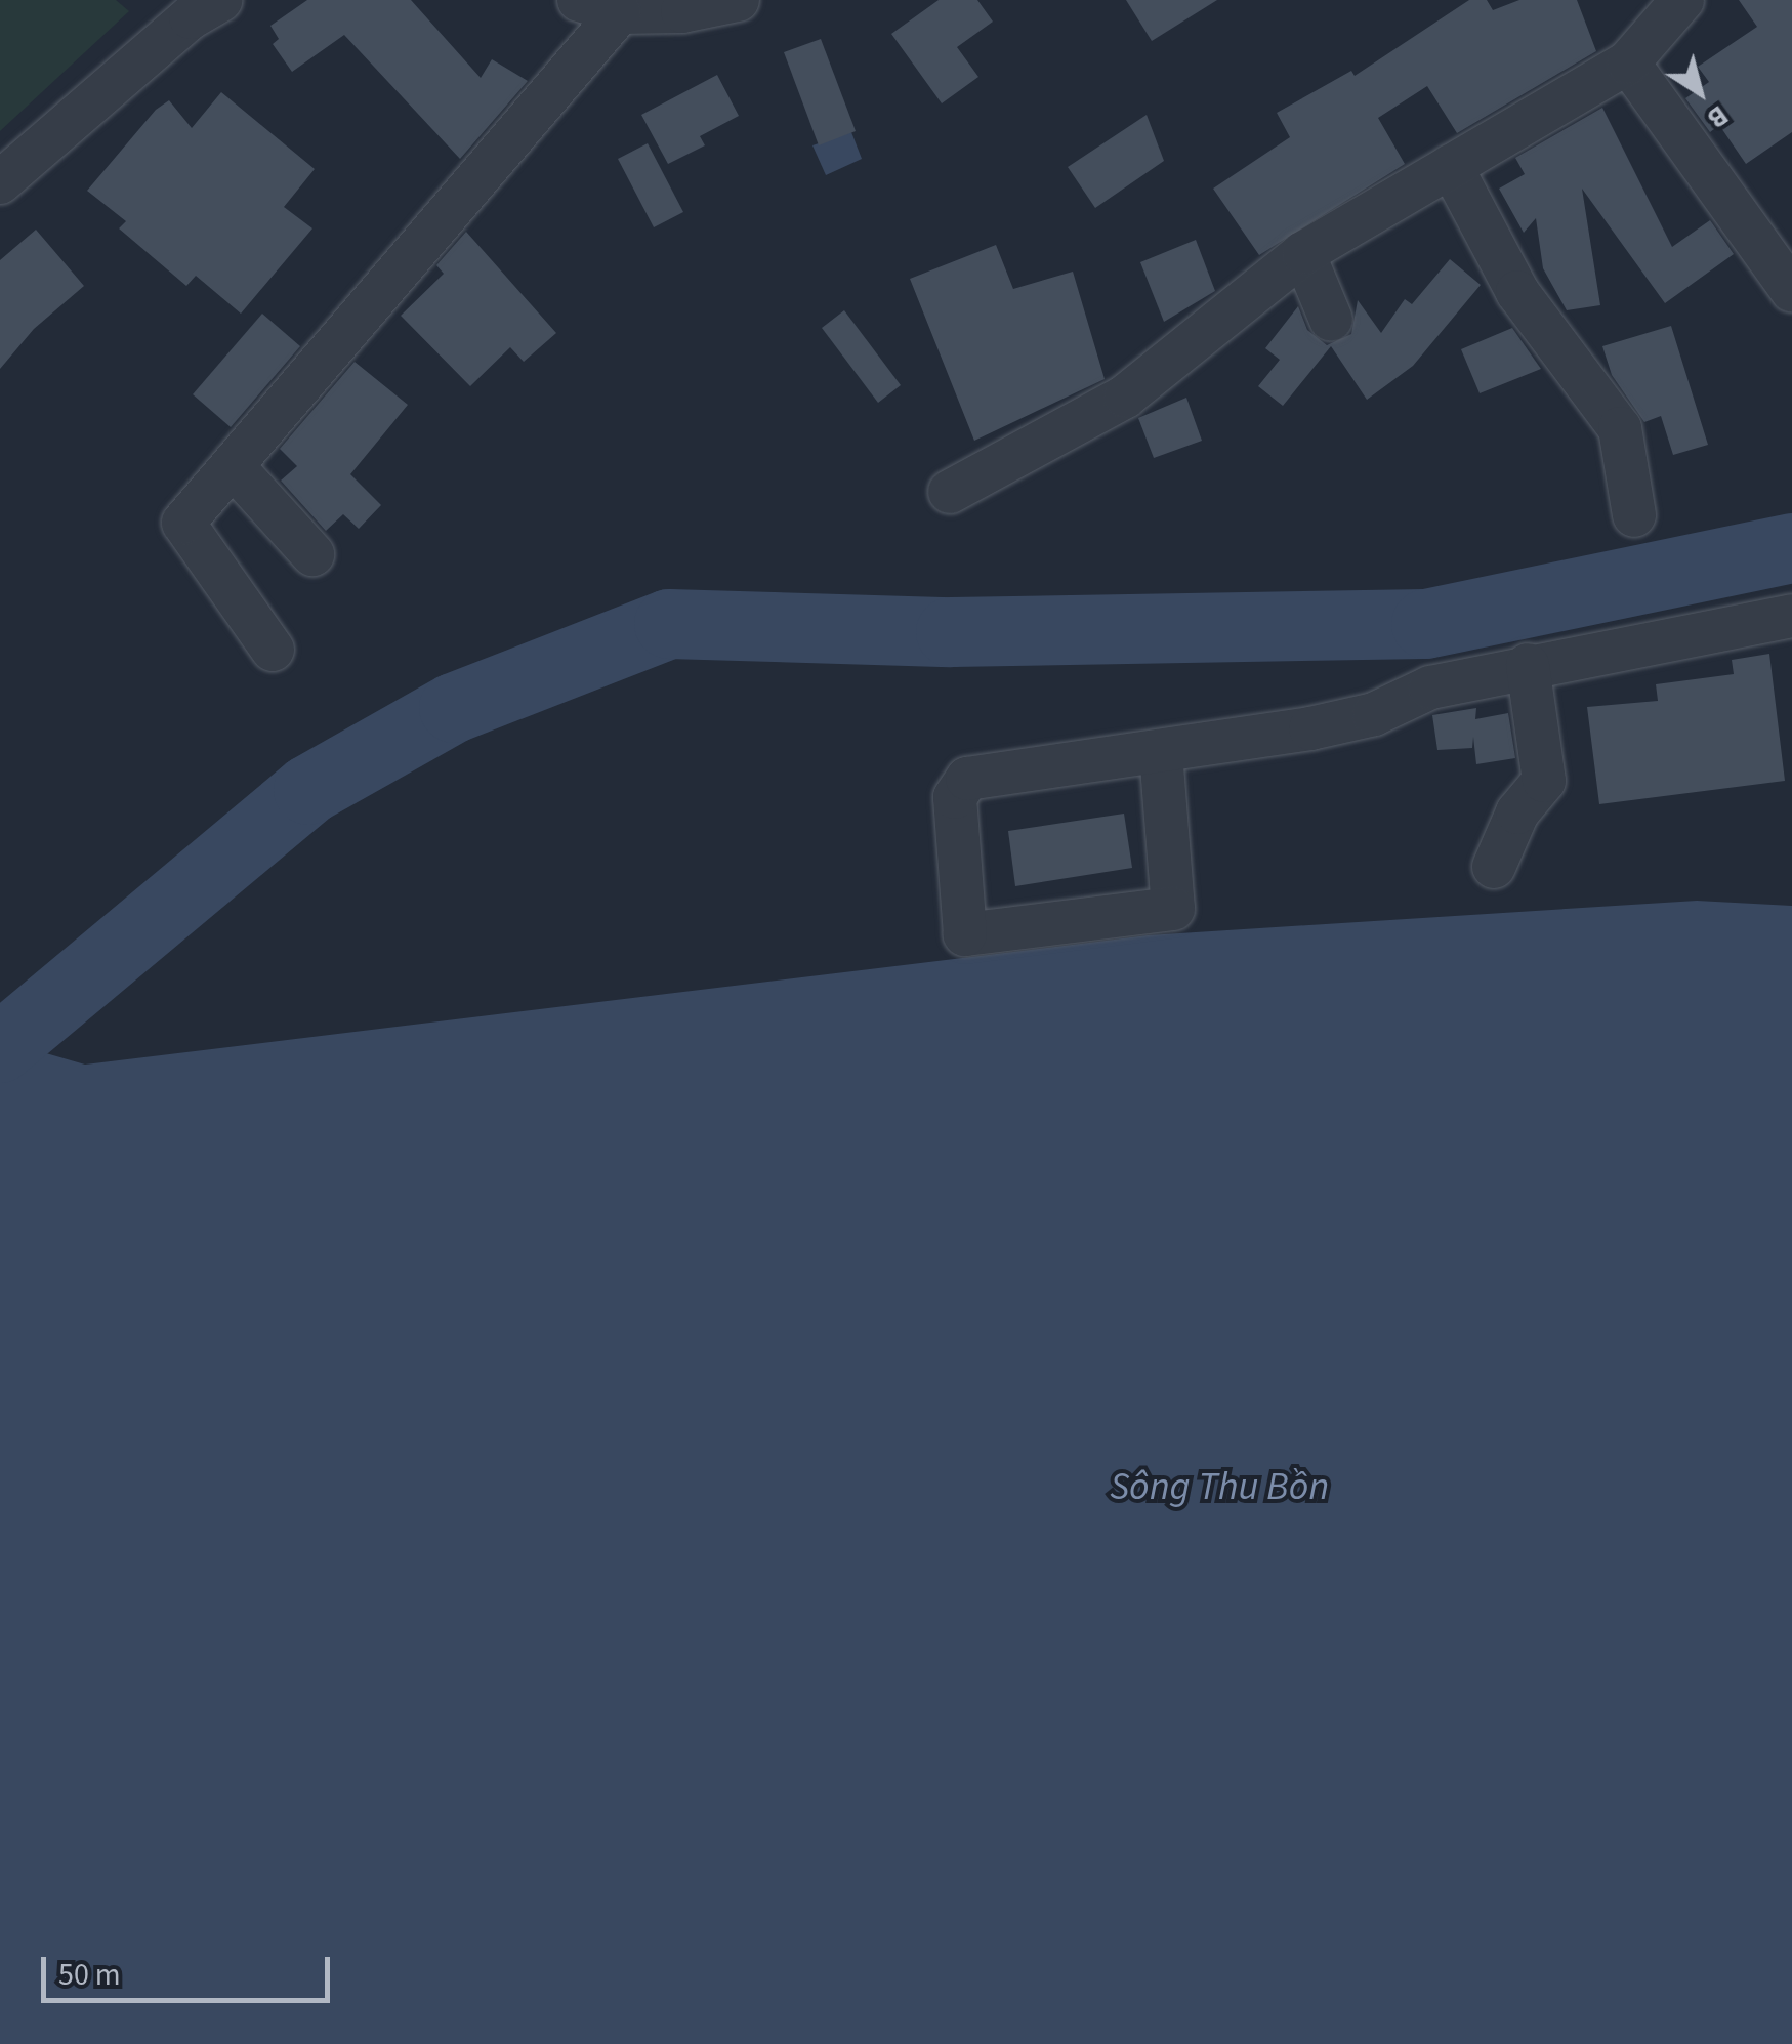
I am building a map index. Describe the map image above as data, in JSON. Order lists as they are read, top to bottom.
{
  "water": ["Sông Thu Bồn"],
  "scale_bar": "50 m",
  "north": "bottom right"
}
